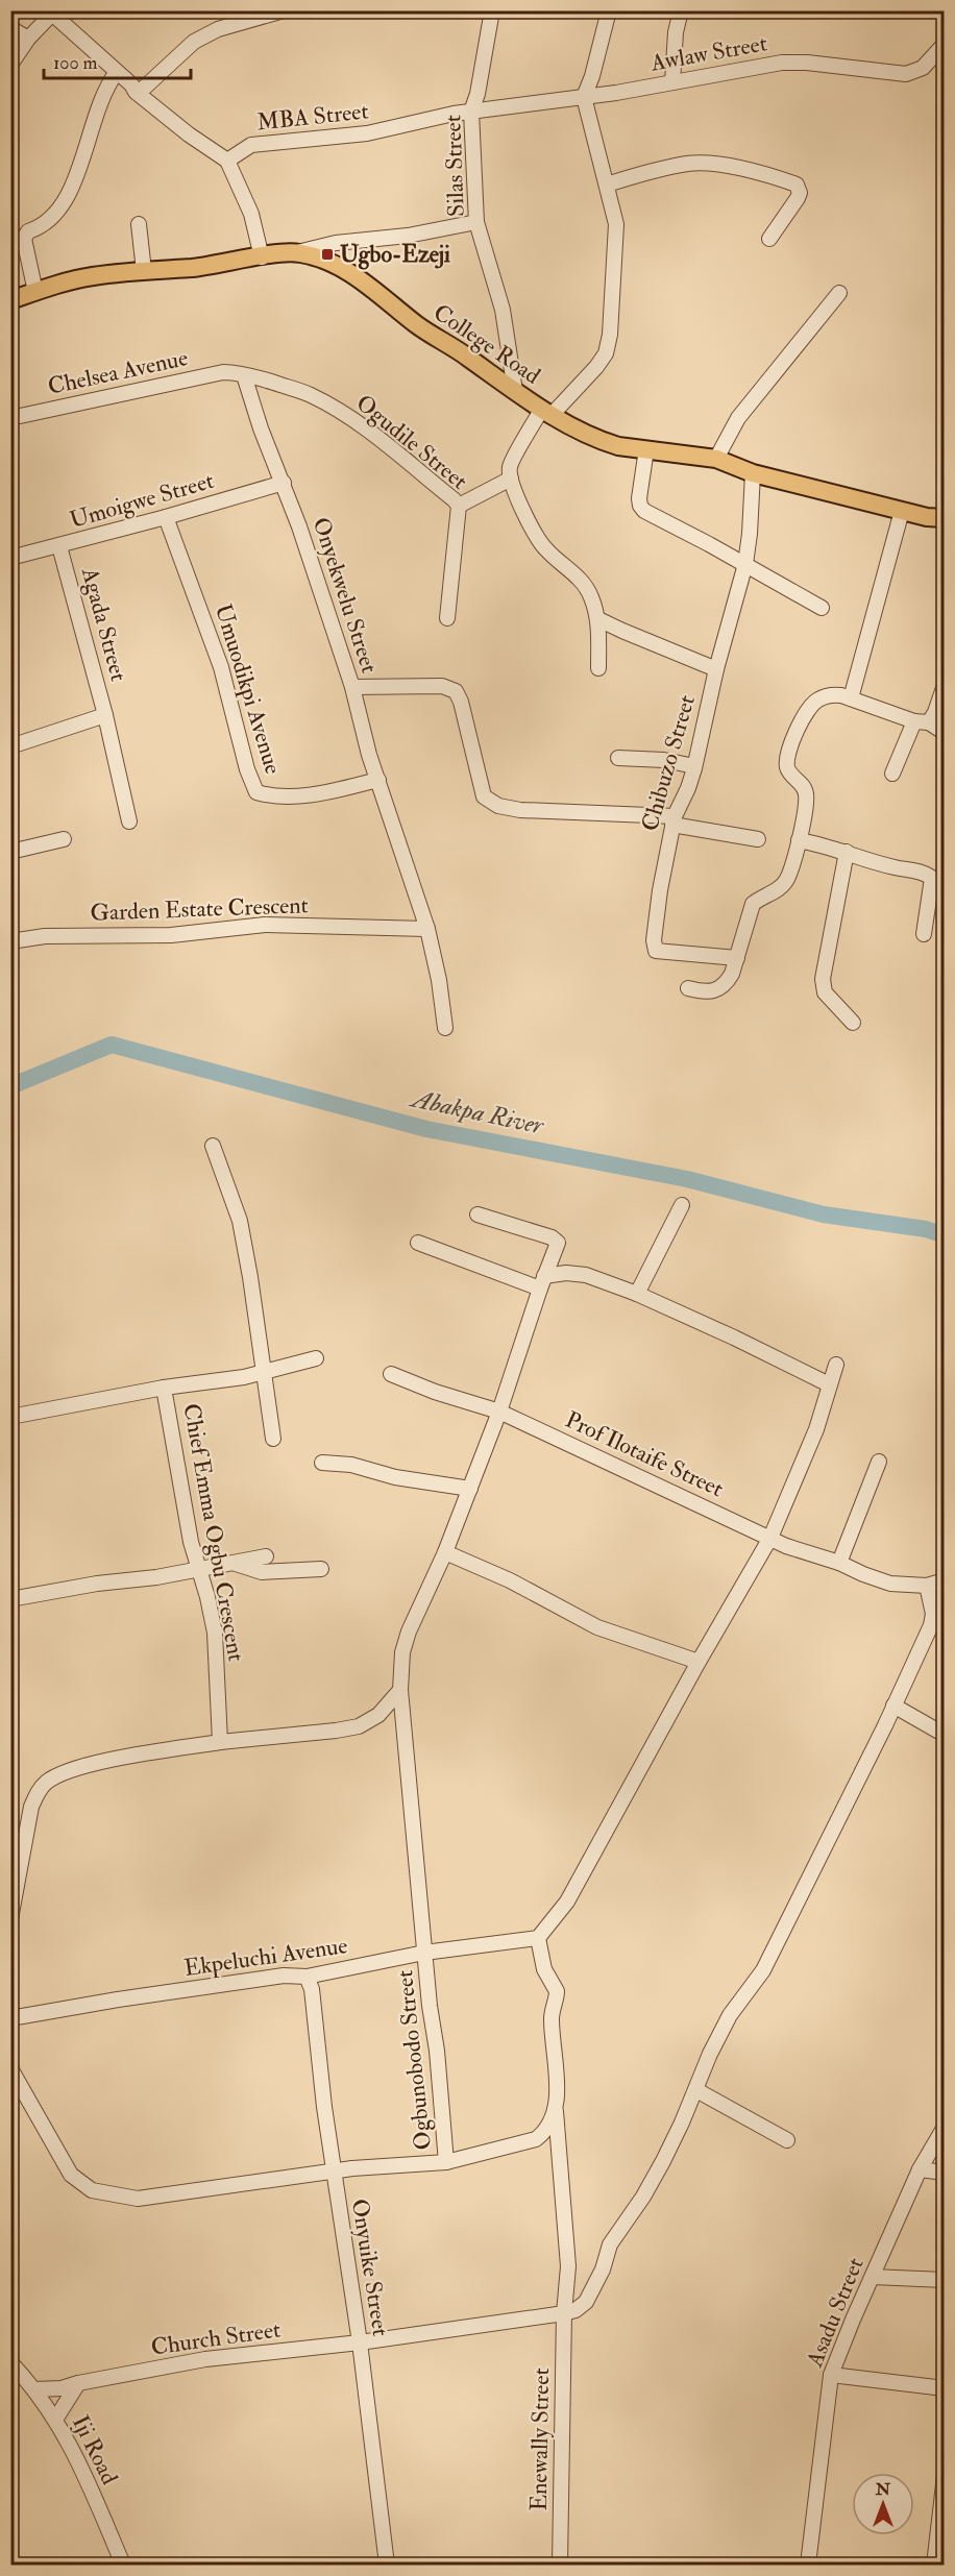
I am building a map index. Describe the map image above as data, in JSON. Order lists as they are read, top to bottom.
{
  "streets": {
    "main road": ["College Road"],
    "street": [
      "Awlaw Street",
      "MBA Street",
      "Silas Street",
      "Chelsea Avenue",
      "Ogudile Street",
      "Umoigwe Street",
      "Onyekwelu Street",
      "Agada Street",
      "Umuodikpi Avenue",
      "Chibuzo Street",
      "Garden Estate Crescent",
      "Prof Ilotaife Street",
      "Chief Emma Ogbu Crescent",
      "Ekpeluchi Avenue",
      "Ogbunobodo Street",
      "Onyuike Street",
      "Asadu Street",
      "Church Street",
      "Enewally Street",
      "Iji Road"
    ]
  },
  "crossings": [
    ["Awlaw Street", "MBA Street"],
    ["Awlaw Street", "Silas Street"],
    ["MBA Street", "Silas Street"],
    ["Silas Street", "College Road"],
    ["College Road", "Chibuzo Street"],
    ["Chelsea Avenue", "Ogudile Street"],
    ["Chelsea Avenue", "Onyekwelu Street"],
    ["Ogudile Street", "Onyekwelu Street"],
    ["Umoigwe Street", "Onyekwelu Street"],
    ["Umoigwe Street", "Agada Street"],
    ["Umoigwe Street", "Umuodikpi Avenue"],
    ["Onyekwelu Street", "Umuodikpi Avenue"],
    ["Onyekwelu Street", "Garden Estate Crescent"],
    ["Prof Ilotaife Street", "Ogbunobodo Street"],
    ["Ekpeluchi Avenue", "Ogbunobodo Street"],
    ["Ekpeluchi Avenue", "Onyuike Street"],
    ["Onyuike Street", "Church Street"],
    ["Church Street", "Enewally Street"],
    ["Church Street", "Iji Road"]
  ],
  "water": ["Abakpa River"],
  "places": {
    "transit": ["Ugbo-Ezeji"]
  },
  "scale_bar": "100 m",
  "north": "top"
}
